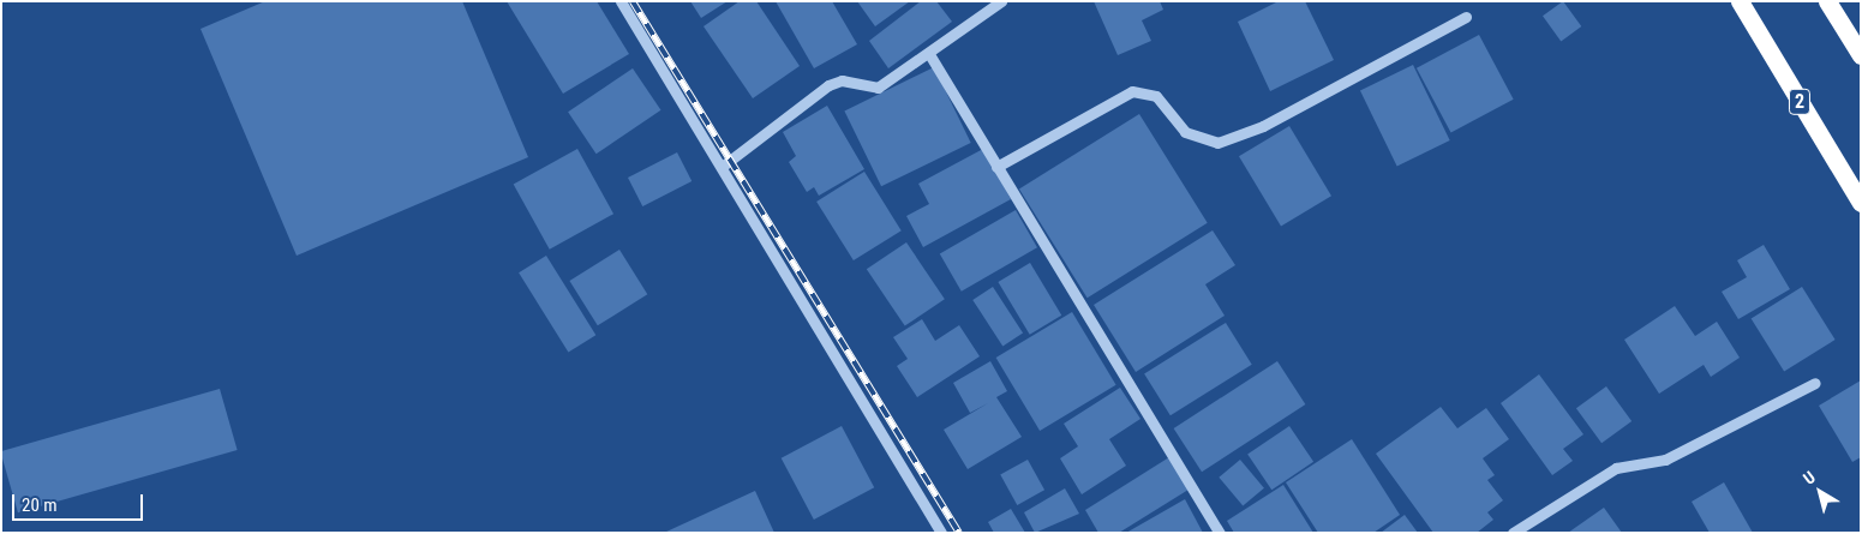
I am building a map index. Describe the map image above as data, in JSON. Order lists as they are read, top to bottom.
{
  "streets": {
    "highway": ["2"]
  },
  "scale_bar": "20 m",
  "north": "top left"
}
